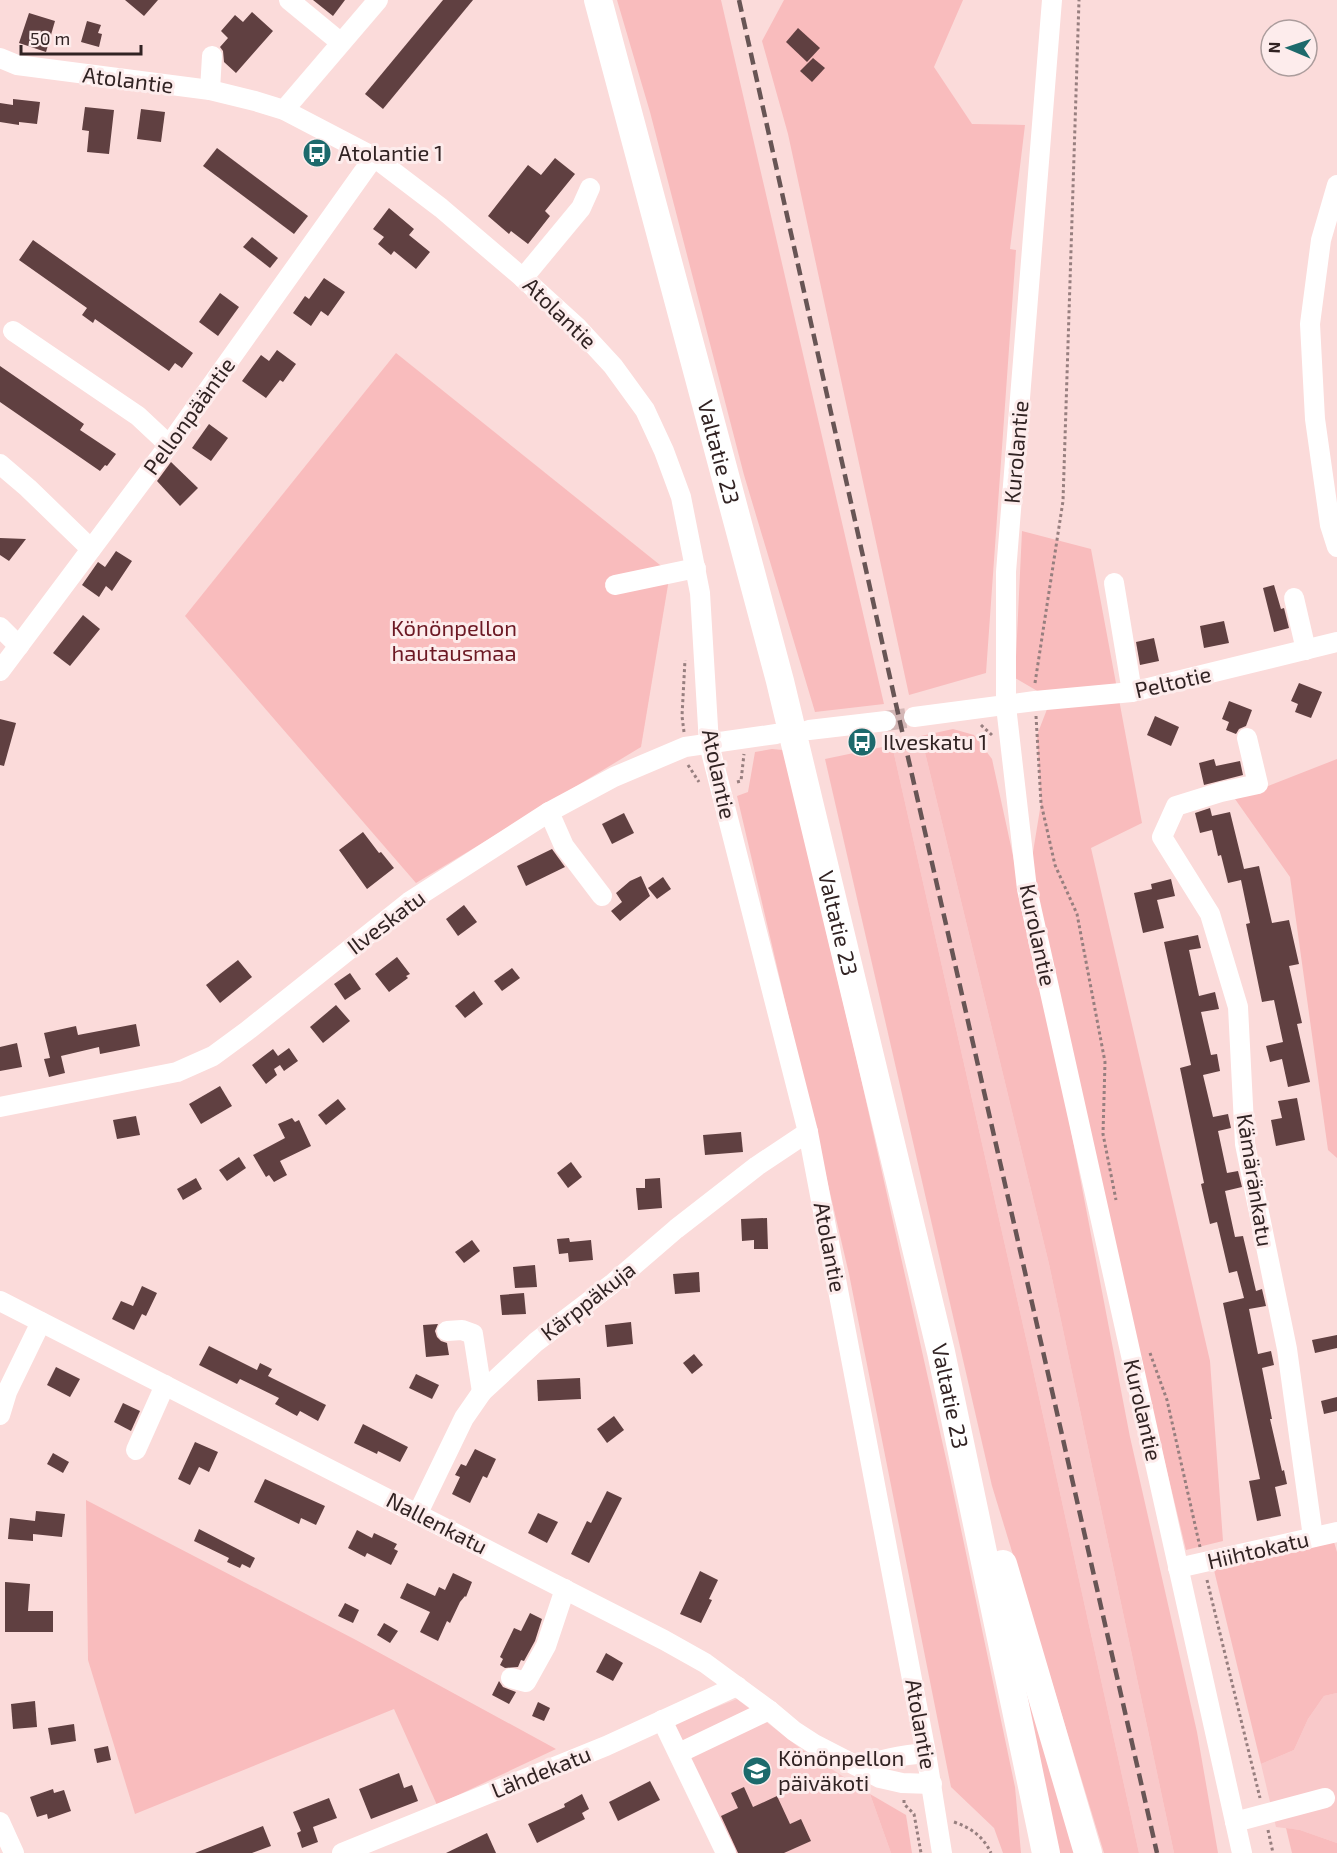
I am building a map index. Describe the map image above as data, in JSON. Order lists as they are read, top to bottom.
{
  "streets": {
    "highway": ["Valtatie 23"],
    "street": [
      "Atolantie",
      "Pellonpääntie",
      "Kurolantie",
      "Peltotie",
      "Ilveskatu",
      "Kämäränkatu",
      "Kärppäkuja",
      "Nallenkatu",
      "Hiihtokatu",
      "Lähdekatu"
    ]
  },
  "crossings": [
    ["Atolantie", "Pellonpääntie"],
    ["Atolantie", "Ilveskatu"],
    ["Atolantie", "Kärppäkuja"],
    ["Atolantie", "Nallenkatu"],
    ["Kurolantie", "Peltotie"],
    ["Kurolantie", "Hiihtokatu"],
    ["Kämäränkatu", "Hiihtokatu"],
    ["Kärppäkuja", "Nallenkatu"],
    ["Nallenkatu", "Lähdekatu"]
  ],
  "parks": ["Könönpellon hautausmaa"],
  "places": {
    "bus stop": ["Atolantie 1", "Ilveskatu 1"],
    "school or university": ["Könönpellon päiväkoti"]
  },
  "scale_bar": "50 m",
  "north": "left"
}
